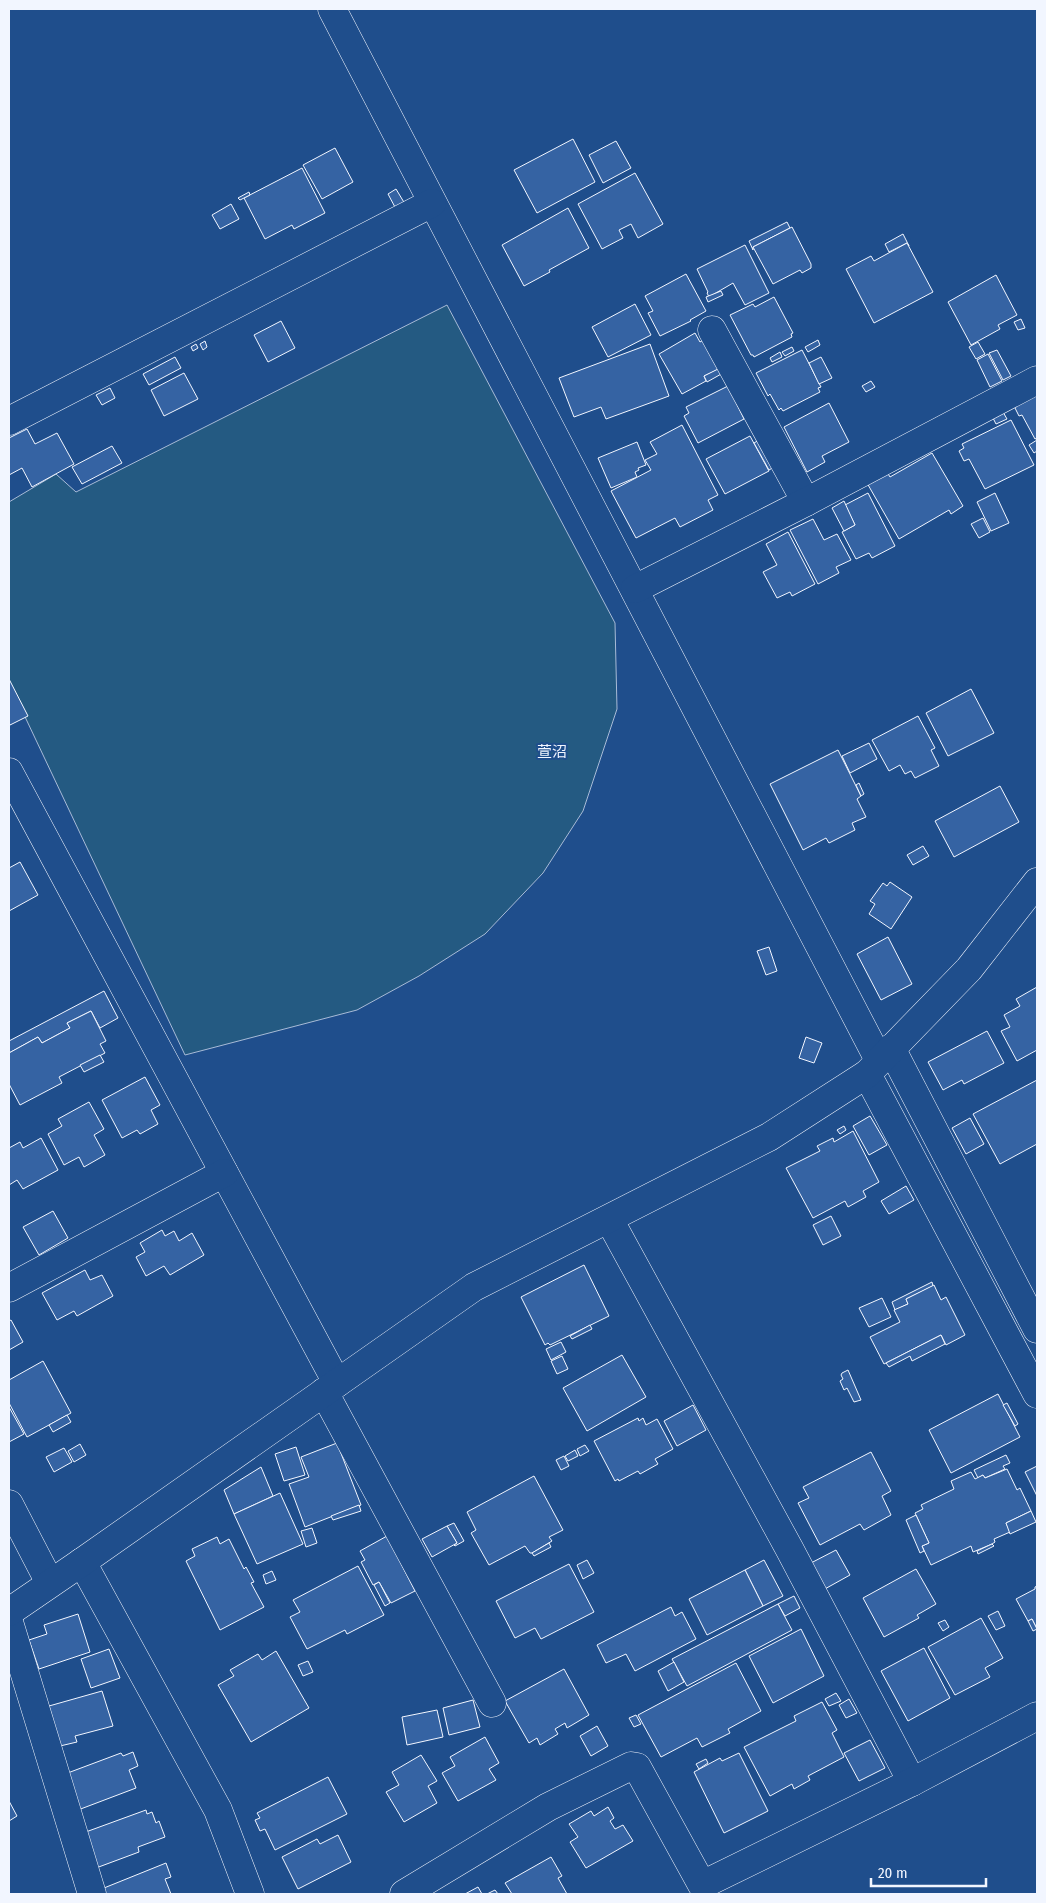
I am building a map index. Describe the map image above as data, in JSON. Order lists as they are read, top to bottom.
{
  "districts": ["萱沼"],
  "scale_bar": "20 m"
}
